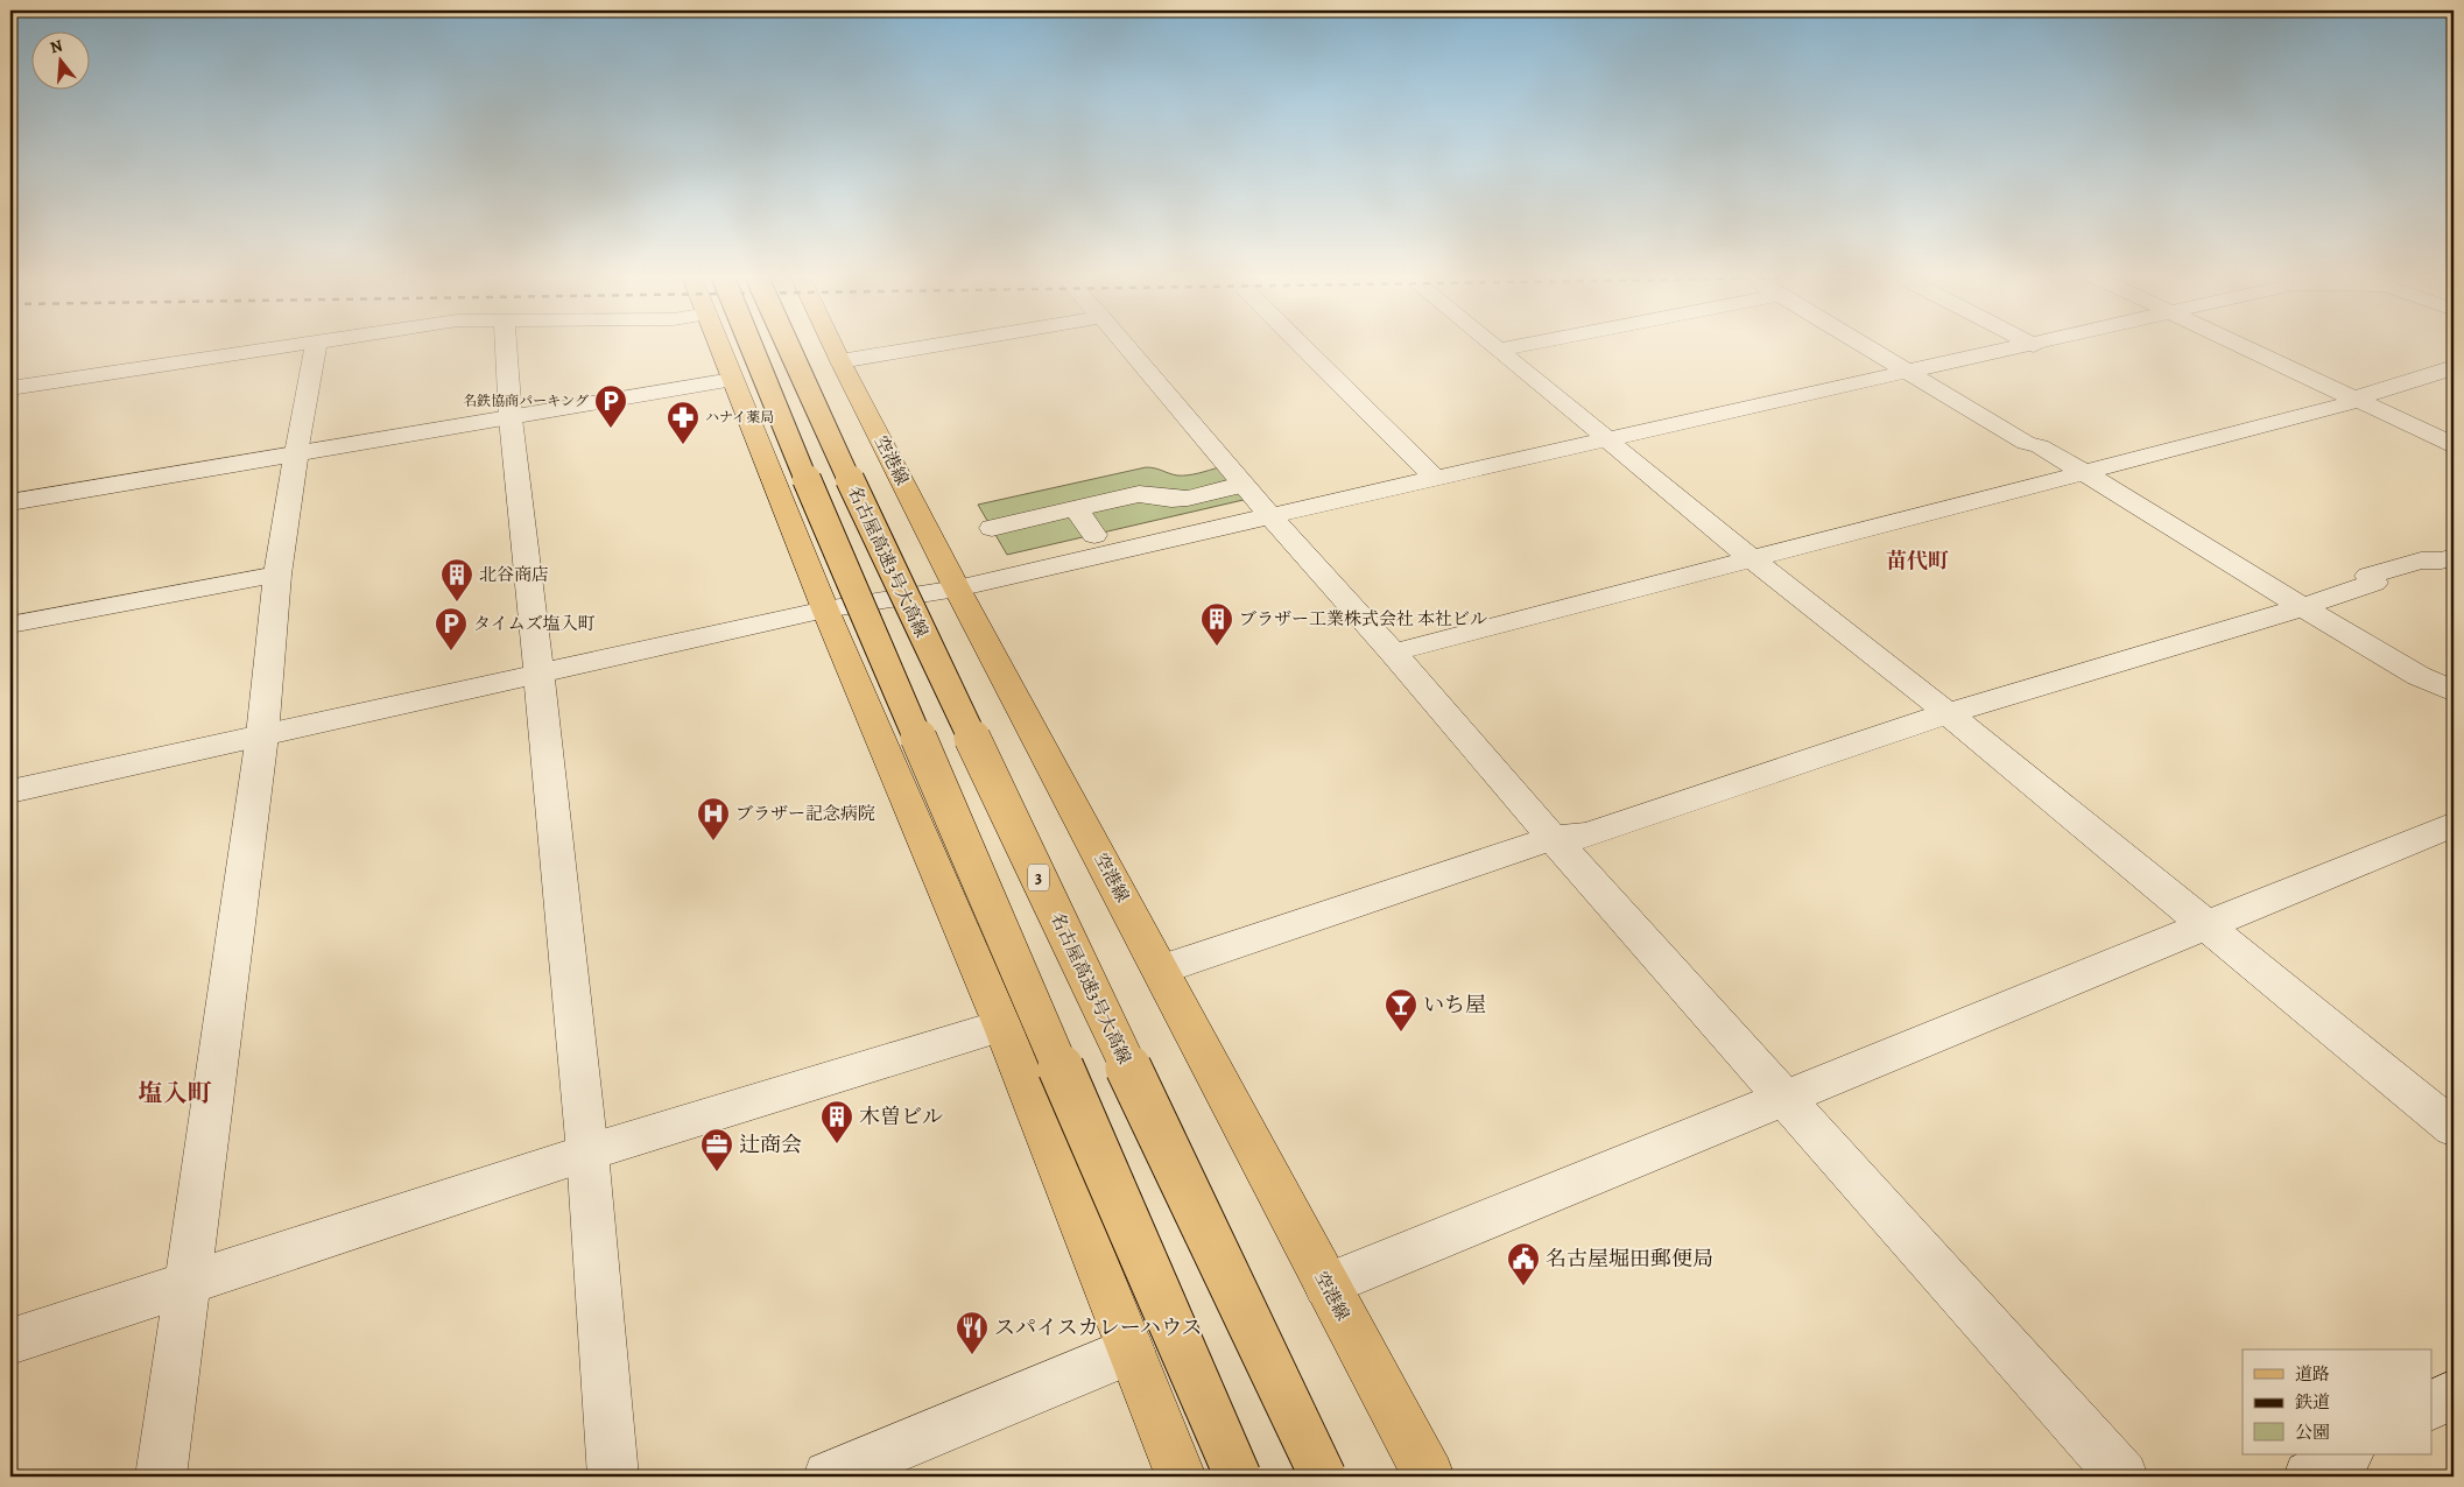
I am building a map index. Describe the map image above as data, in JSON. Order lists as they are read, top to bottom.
{
  "streets": {
    "main road": ["空港線", "名古屋高速3号大高線", "3"]
  },
  "districts": ["苗代町", "塩入町"],
  "places": {
    "parking": ["名鉄協商パーキング", "タイムズ塩入町"],
    "pharmacy": ["ハナイ薬局"],
    "building": ["北谷商店", "ブラザー工業株式会社 本社ビル", "木曽ビル"],
    "hospital": ["ブラザー記念病院"],
    "bar": ["いち屋"],
    "office": ["辻商会"],
    "public building": ["名古屋堀田郵便局"],
    "restaurant": ["スパイスカレーハウス"]
  },
  "legend": ["道路", "鉄道", "公園"],
  "north": "top"
}
